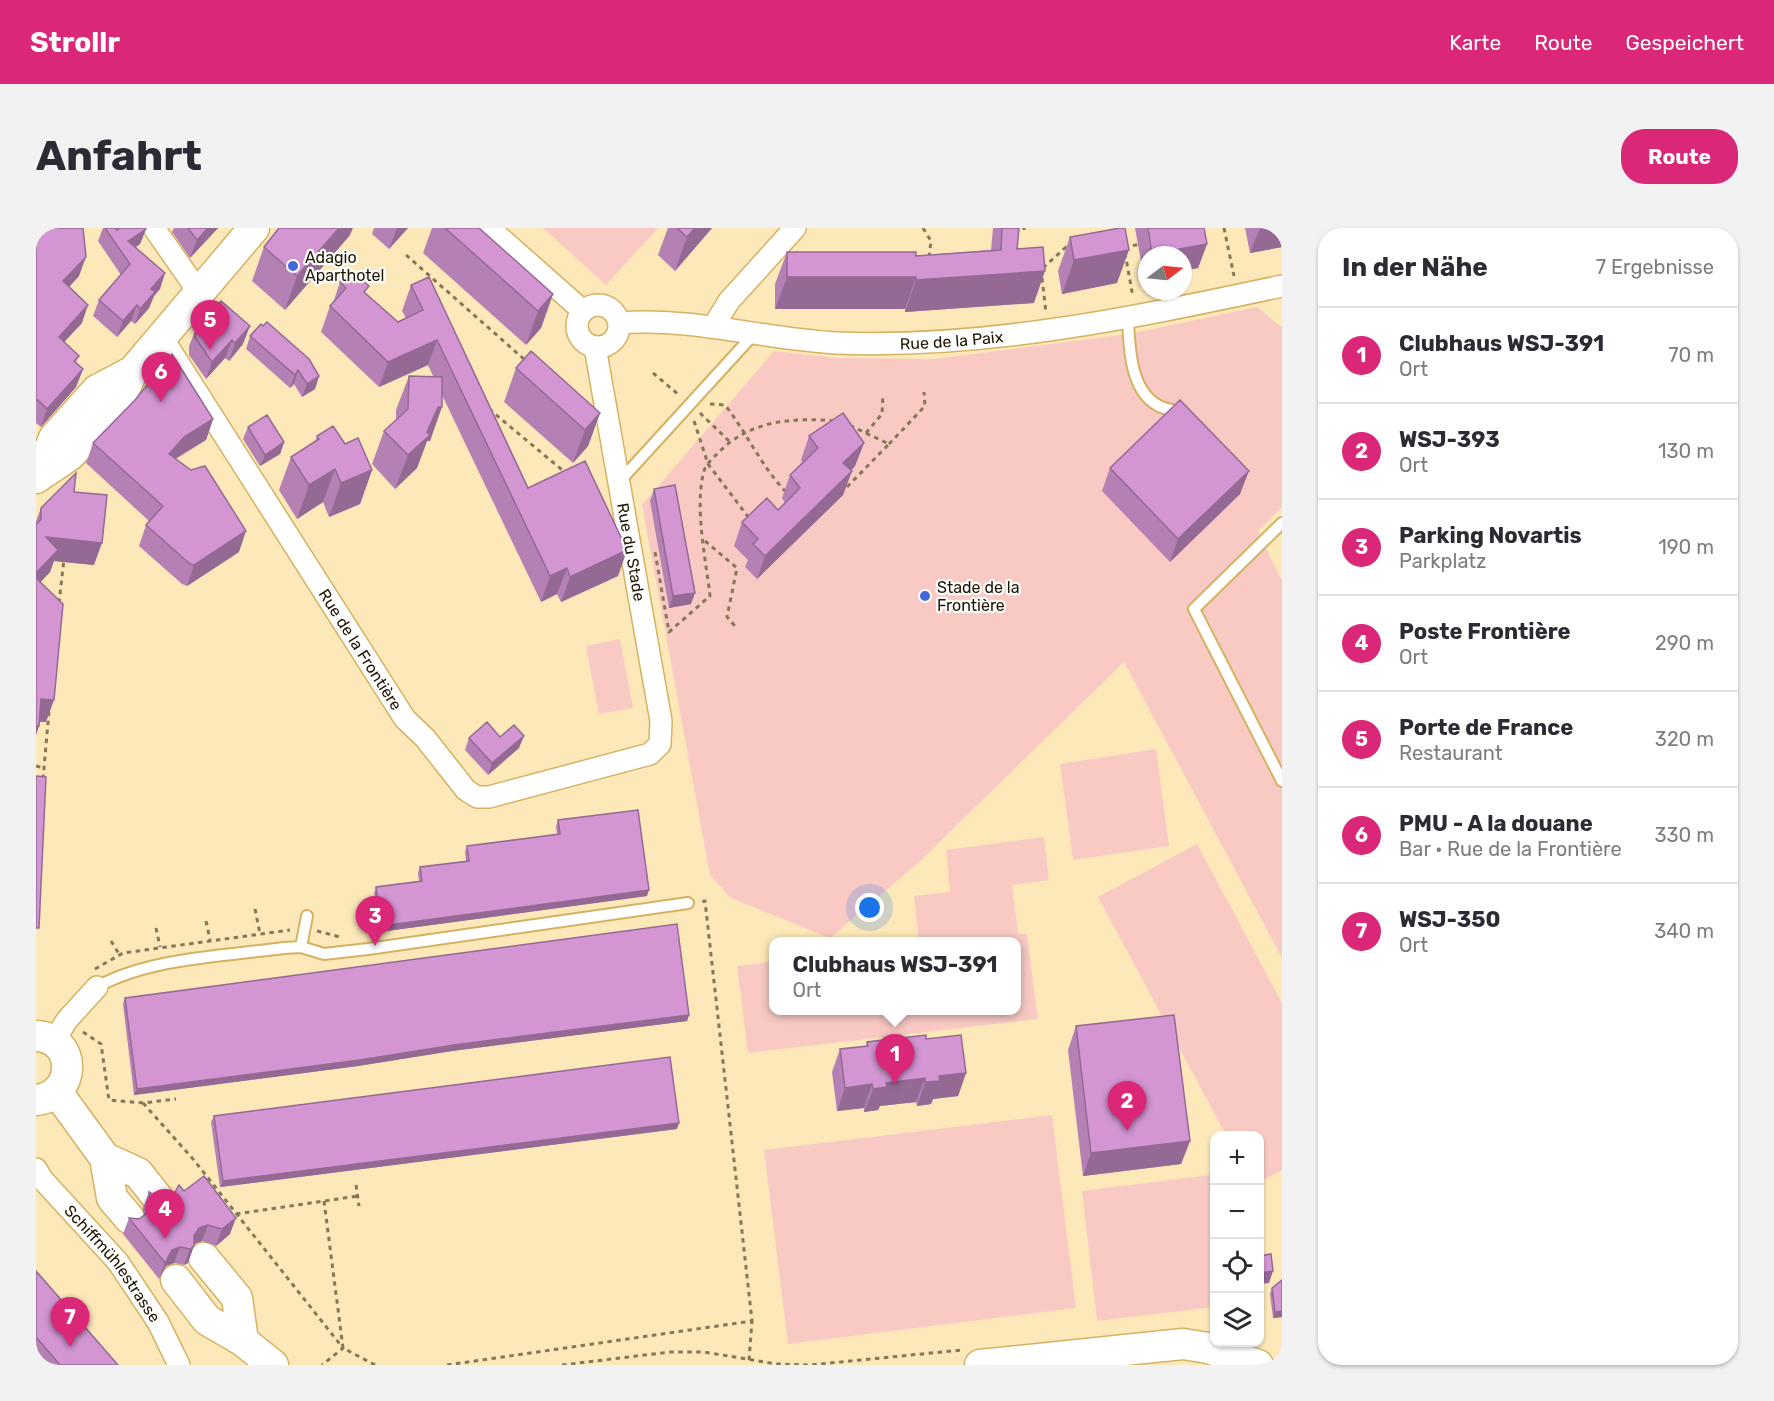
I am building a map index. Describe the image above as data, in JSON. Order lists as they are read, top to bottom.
{
  "streets": {
    "street": [
      "Rue de la Paix",
      "Rue du Stade",
      "Rue de la Frontière",
      "Schiffmühlestrasse"
    ]
  },
  "crossings": [
    ["Rue de la Paix", "Rue du Stade"],
    ["Rue du Stade", "Rue de la Frontière"]
  ],
  "places": ["Adagio Aparthotel", "Stade de la Frontière"],
  "north": "right",
  "page": {
    "header": "Strollr",
    "nav": ["Karte", "Route", "Gespeichert"],
    "buttons": "Route",
    "title": "Anfahrt",
    "heading": ["In der Nähe", "7 Ergebnisse"],
    "pins": [
      "5",
      "6",
      "3",
      "1",
      "2",
      "4",
      "7"
    ],
    "list": [
      {
        "mark": "1",
        "name": "Clubhaus WSJ-391",
        "note": "Ort",
        "value": "70 m"
      },
      {
        "mark": "2",
        "name": "WSJ-393",
        "note": "Ort",
        "value": "130 m"
      },
      {
        "mark": "3",
        "name": "Parking Novartis",
        "note": "Parkplatz",
        "value": "190 m"
      },
      {
        "mark": "4",
        "name": "Poste Frontière",
        "note": "Ort",
        "value": "290 m"
      },
      {
        "mark": "5",
        "name": "Porte de France",
        "note": "Restaurant",
        "value": "320 m"
      },
      {
        "mark": "6",
        "name": "PMU - A la douane",
        "note": "Bar · Rue de la Frontière",
        "value": "330 m"
      },
      {
        "mark": "7",
        "name": "WSJ-350",
        "note": "Ort",
        "value": "340 m"
      }
    ],
    "popup": ["Clubhaus WSJ-391", "Ort"],
    "map_buttons": ["+", "−"]
  }
}
